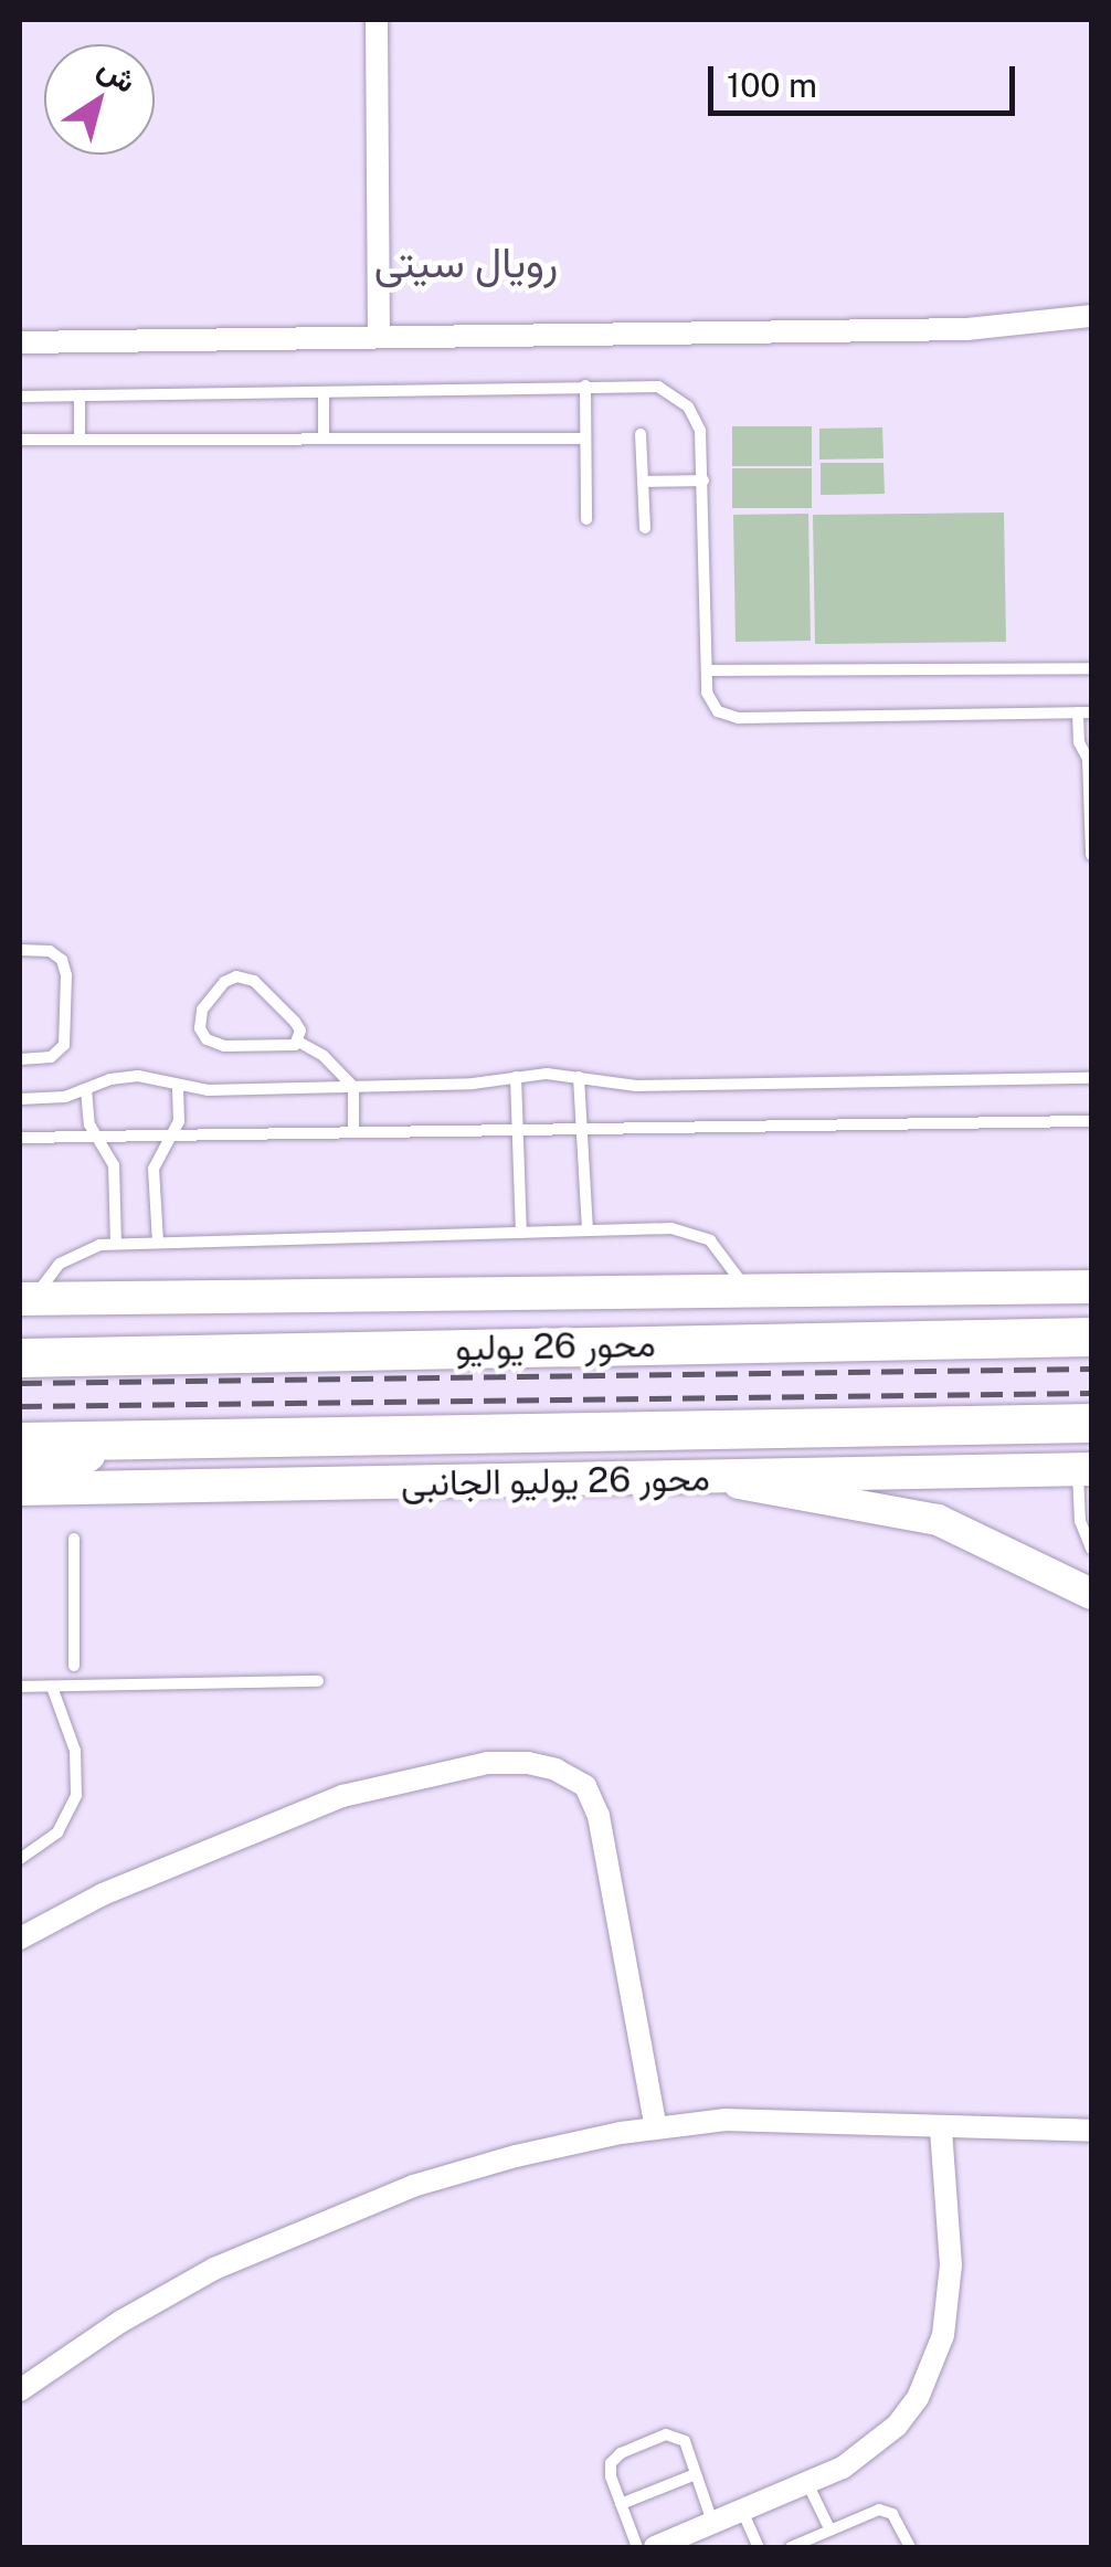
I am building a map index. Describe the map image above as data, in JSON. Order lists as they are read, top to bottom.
{
  "streets": {
    "highway": ["محور 26 يوليو"],
    "main road": ["محور 26 يوليو الجانبى"]
  },
  "districts": ["رويال سيتى"],
  "scale_bar": "100 m",
  "north": "top right"
}
